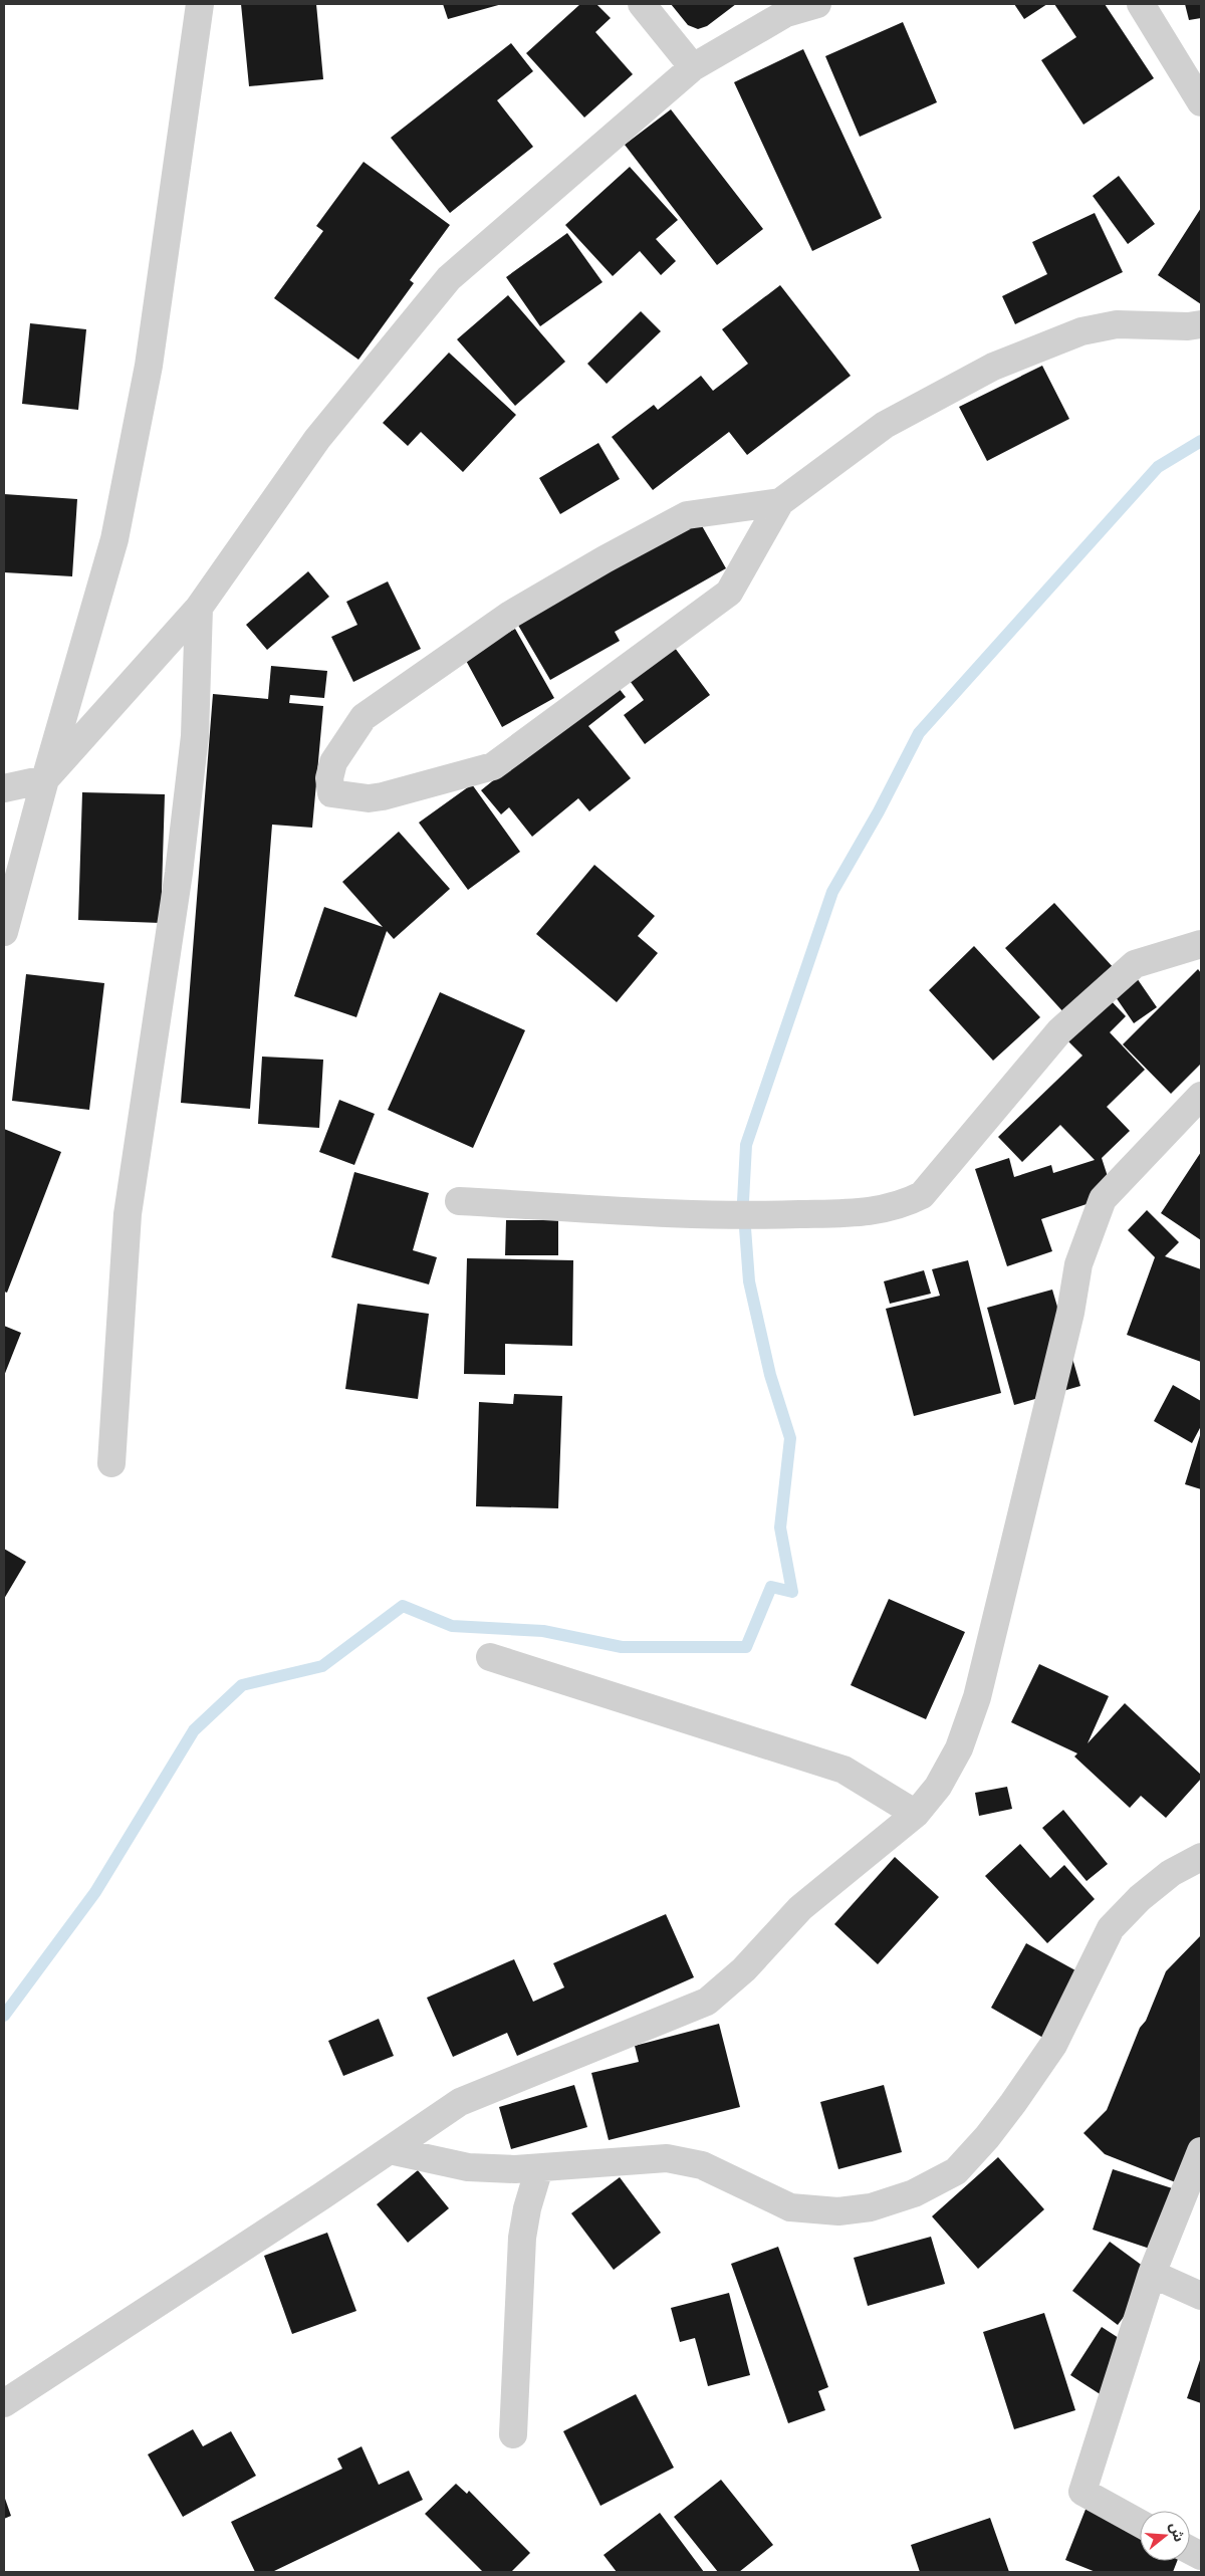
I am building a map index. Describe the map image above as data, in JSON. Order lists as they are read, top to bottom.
{
  "north": "right"
}
